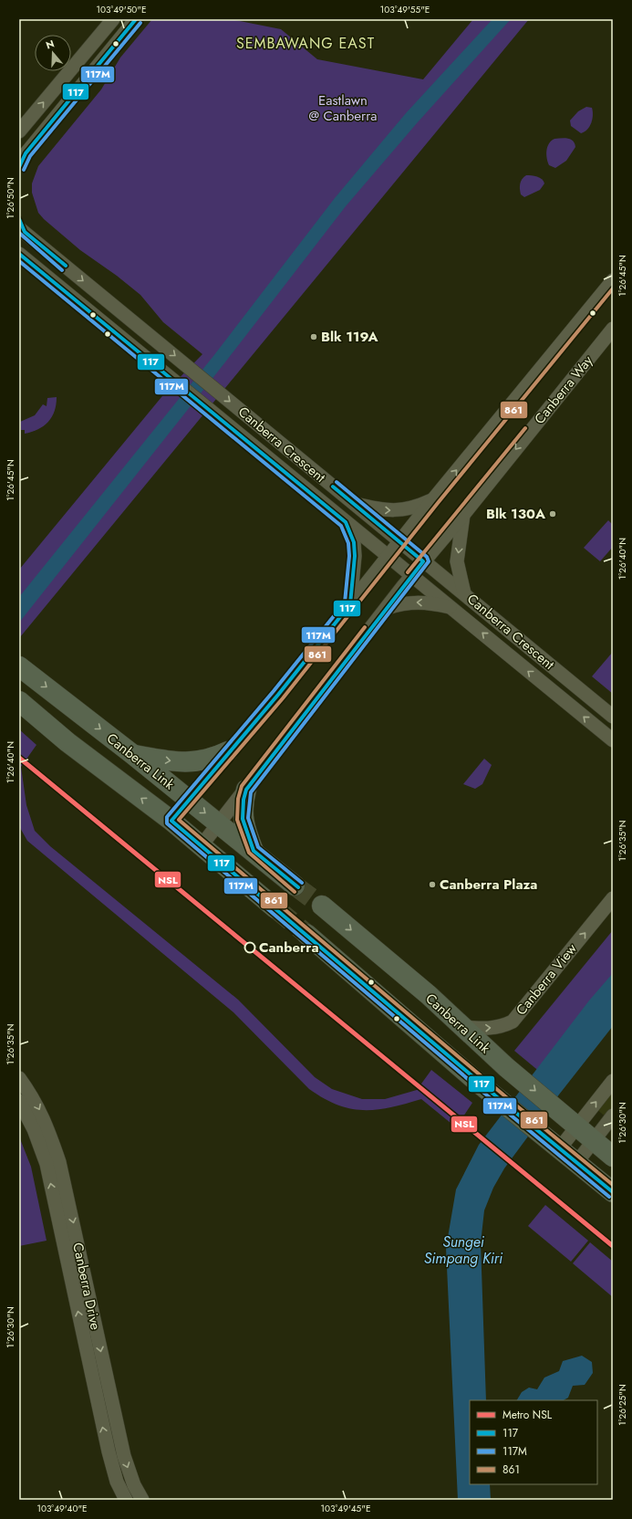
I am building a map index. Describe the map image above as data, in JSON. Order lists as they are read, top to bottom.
{
  "streets": {
    "main road": ["Canberra Link"],
    "street": [
      "Canberra Way",
      "Canberra Crescent",
      "Canberra View",
      "Canberra Drive"
    ]
  },
  "crossings": [
    ["Canberra Way", "Canberra Crescent"],
    ["Canberra Way", "Canberra Link"],
    ["Canberra Link", "Canberra View"]
  ],
  "districts": ["SEMBAWANG EAST"],
  "water": ["Sungei Simpang Kiri"],
  "parks": ["Eastlawn @ Canberra"],
  "places": [
    "Blk 119A",
    "Blk 130A",
    "Canberra Plaza",
    "Canberra"
  ],
  "lines": [
    "transit line 117",
    "transit line 117M",
    "transit line 861",
    "metro line NSL"
  ],
  "legend": [
    "Metro NSL",
    "117",
    "117M",
    "861"
  ],
  "north": "top",
  "coordinates": [
    "103°49'50\"E",
    "103°49'55\"E",
    "1°26'50\"N",
    "1°26'45\"N",
    "1°26'40\"N",
    "1°26'35\"N",
    "1°26'30\"N",
    "1°26'25\"N",
    "103°49'40\"E",
    "103°49'45\"E"
  ]
}
